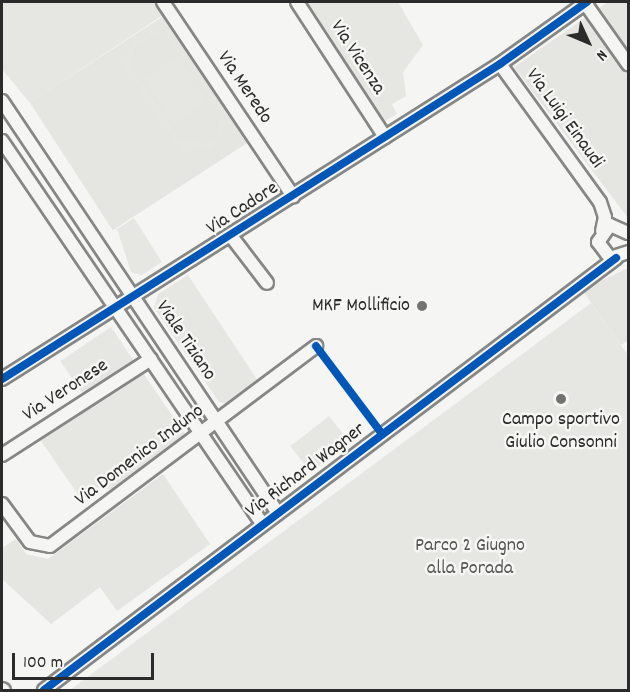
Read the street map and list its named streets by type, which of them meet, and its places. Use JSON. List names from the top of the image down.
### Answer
{
  "streets": {
    "street": [
      "Via Vicenza",
      "Via Meredo",
      "Via Luigi Einaudi",
      "Via Cadore",
      "Viale Tiziano",
      "Via Veronese",
      "Via Domenico Induno",
      "Via Richard Wagner"
    ]
  },
  "crossings": [
    ["Via Vicenza", "Via Cadore"],
    ["Via Meredo", "Via Cadore"],
    ["Via Luigi Einaudi", "Via Cadore"],
    ["Via Cadore", "Viale Tiziano"],
    ["Viale Tiziano", "Via Veronese"],
    ["Viale Tiziano", "Via Domenico Induno"],
    ["Viale Tiziano", "Via Richard Wagner"]
  ],
  "parks": ["Parco 2 Giugno alla Porada"],
  "places": ["MKF Mollificio", "Campo sportivo Giulio Consonni"],
  "scale_bar": "100 m",
  "north": "bottom right"
}
